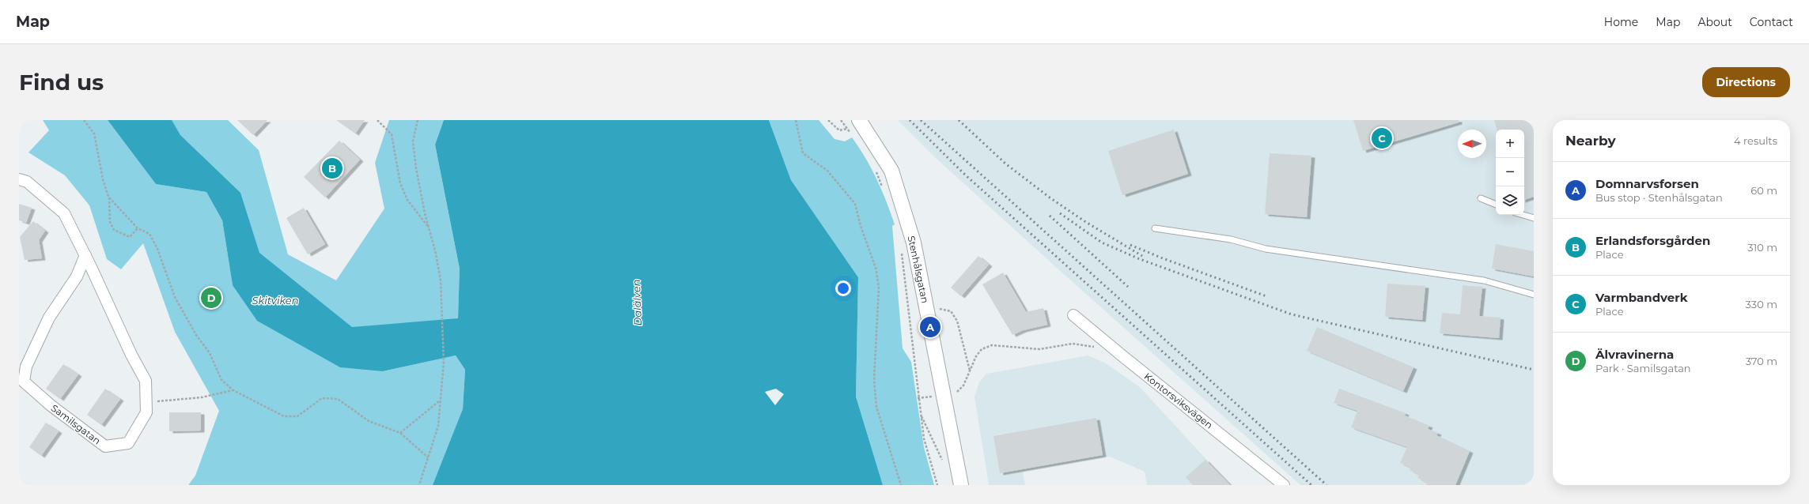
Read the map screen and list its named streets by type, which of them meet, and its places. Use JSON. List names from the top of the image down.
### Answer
{
  "streets": {
    "street": ["Stenhålsgatan", "Kontorsviksvägen", "Samilsgatan"]
  },
  "water": ["Skitviken", "Dalälven"],
  "north": "left",
  "page": {
    "header": "Map",
    "nav": [
      "Home",
      "Map",
      "About",
      "Contact"
    ],
    "buttons": "Directions",
    "title": "Find us",
    "heading": ["Nearby", "4 results"],
    "pins": [
      "C",
      "B",
      "D",
      "A"
    ],
    "map_buttons": ["+", "−"],
    "list": [
      {
        "mark": "A",
        "name": "Domnarvsforsen",
        "note": "Bus stop · Stenhålsgatan",
        "value": "60 m"
      },
      {
        "mark": "B",
        "name": "Erlandsforsgården",
        "note": "Place",
        "value": "310 m"
      },
      {
        "mark": "C",
        "name": "Varmbandverk",
        "note": "Place",
        "value": "330 m"
      },
      {
        "mark": "D",
        "name": "Älvravinerna",
        "note": "Park · Samilsgatan",
        "value": "370 m"
      }
    ]
  }
}
